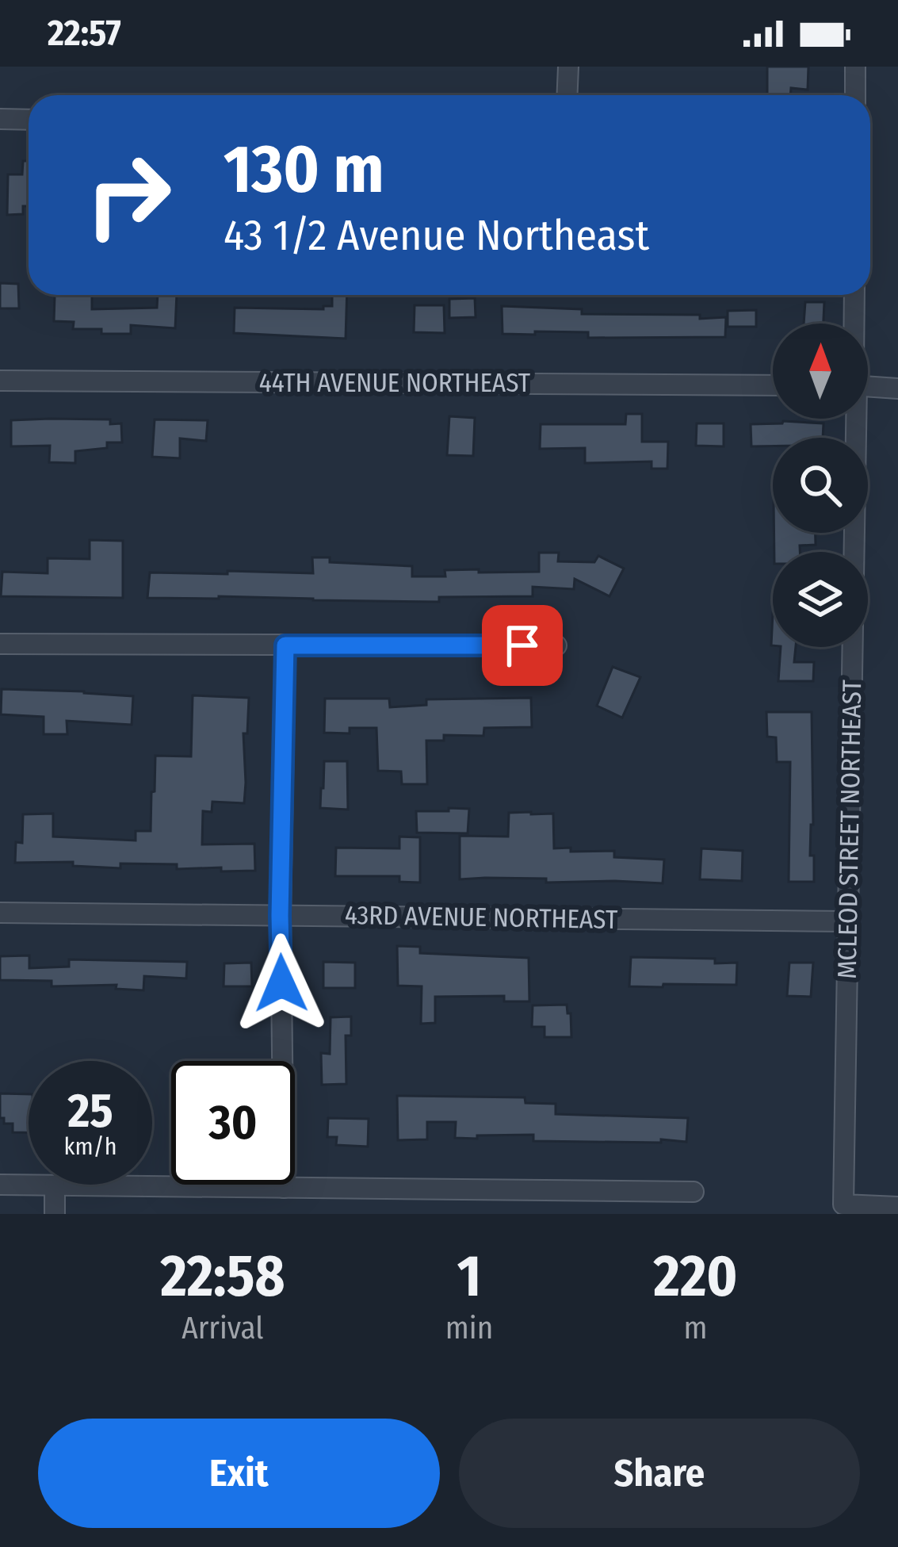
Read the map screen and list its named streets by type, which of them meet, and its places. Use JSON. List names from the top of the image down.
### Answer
{
  "streets": {
    "street": ["44TH AVENUE NORTHEAST", "MCLEOD STREET NORTHEAST", "43RD AVENUE NORTHEAST"]
  },
  "crossings": [
    ["MCLEOD STREET NORTHEAST", "43RD AVENUE NORTHEAST"]
  ],
  "north": "top",
  "page": {
    "status": "22:57",
    "turn": ["130 m", "43 1/2 Avenue Northeast"],
    "speed": "25 km/h",
    "limit": "30",
    "eta": [
      "22:58",
      "Arrival",
      "1",
      "min",
      "220",
      "m"
    ],
    "buttons": ["Exit", "Share"]
  }
}
